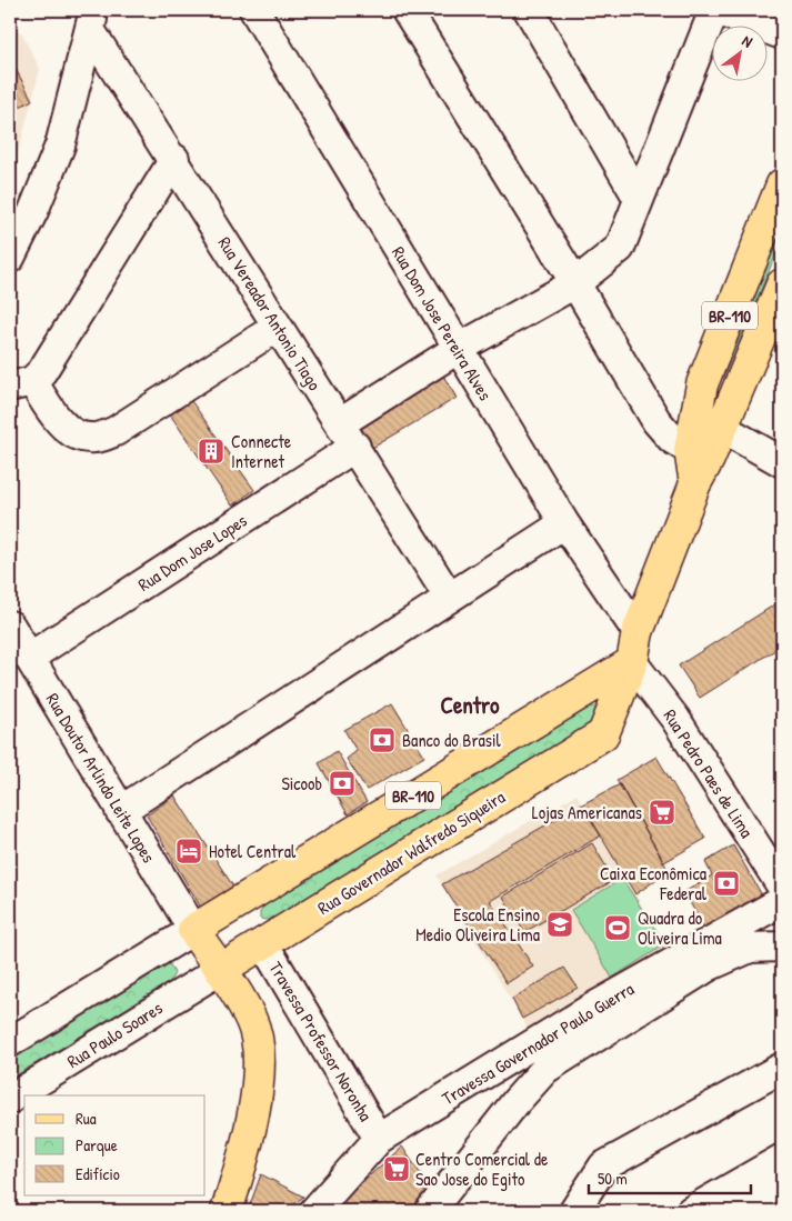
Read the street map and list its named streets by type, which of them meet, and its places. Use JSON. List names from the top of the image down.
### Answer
{
  "streets": {
    "main road": ["BR-110", "Rua Governador Walfredo Siqueira"],
    "street": [
      "Rua Vereador Antonio Tiago",
      "Rua Dom Jose Pereira Alves",
      "Rua Dom Jose Lopes",
      "Rua Pedro Paes de Lima",
      "Rua Doutor Arlindo Leite Lopes",
      "Rua Paulo Soares",
      "Travessa Professor Noronha",
      "Travessa Governador Paulo Guerra"
    ]
  },
  "crossings": [
    ["Rua Vereador Antonio Tiago", "Rua Dom Jose Lopes"],
    ["BR-110", "Rua Dom Jose Pereira Alves"],
    ["BR-110", "Rua Pedro Paes de Lima"],
    ["BR-110", "Rua Doutor Arlindo Leite Lopes"],
    ["BR-110", "Rua Governador Walfredo Siqueira"],
    ["Rua Dom Jose Lopes", "Rua Doutor Arlindo Leite Lopes"],
    ["Rua Pedro Paes de Lima", "Rua Governador Walfredo Siqueira"],
    ["Rua Governador Walfredo Siqueira", "Rua Paulo Soares"],
    ["Rua Governador Walfredo Siqueira", "Travessa Professor Noronha"],
    ["Travessa Professor Noronha", "Travessa Governador Paulo Guerra"]
  ],
  "districts": ["Centro"],
  "places": {
    "building": ["Connecte Internet"],
    "bank": ["Banco do Brasil", "Sicoob", "Caixa Econômica Federal"],
    "supermarket": ["Lojas Americanas", "Centro Comercial de Sao Jose do Egito"],
    "hotel": ["Hotel Central"],
    "school or university": ["Escola Ensino Medio Oliveira Lima"],
    "sports": ["Quadra do Oliveira Lima"]
  },
  "legend": ["Rua", "Parque", "Edifício"],
  "scale_bar": "50 m",
  "north": "top right"
}
